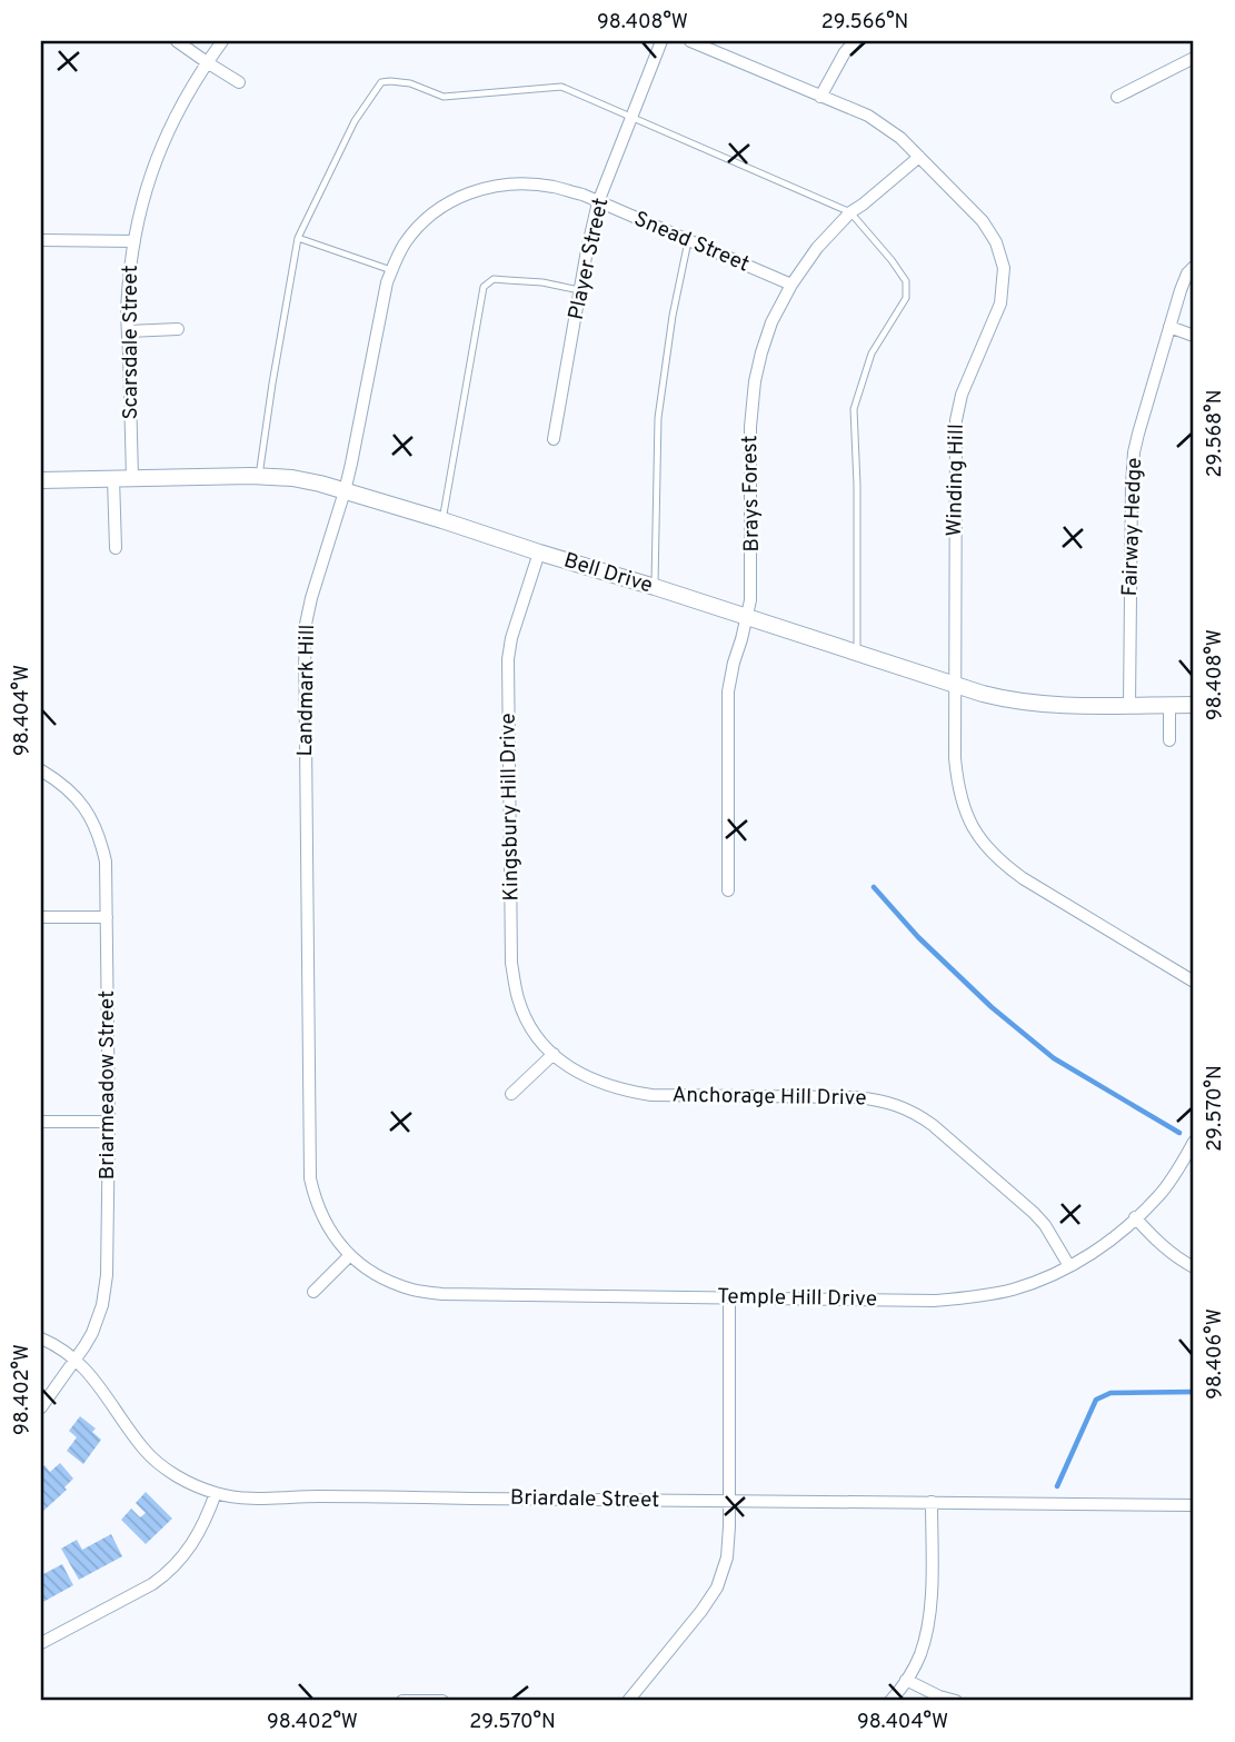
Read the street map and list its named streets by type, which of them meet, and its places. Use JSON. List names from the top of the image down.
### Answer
{
  "streets": {
    "street": [
      "Snead Street",
      "Player Street",
      "Scarsdale Street",
      "Winding Hill",
      "Brays Forest",
      "Fairway Hedge",
      "Bell Drive",
      "Landmark Hill",
      "Kingsbury Hill Drive",
      "Briarmeadow Street",
      "Anchorage Hill Drive",
      "Temple Hill Drive",
      "Briardale Street"
    ]
  },
  "crossings": [
    ["Snead Street", "Player Street"],
    ["Snead Street", "Brays Forest"],
    ["Snead Street", "Landmark Hill"],
    ["Scarsdale Street", "Bell Drive"],
    ["Winding Hill", "Brays Forest"],
    ["Winding Hill", "Bell Drive"],
    ["Brays Forest", "Bell Drive"],
    ["Fairway Hedge", "Bell Drive"],
    ["Bell Drive", "Landmark Hill"],
    ["Bell Drive", "Kingsbury Hill Drive"],
    ["Landmark Hill", "Temple Hill Drive"],
    ["Kingsbury Hill Drive", "Anchorage Hill Drive"],
    ["Briarmeadow Street", "Briardale Street"],
    ["Anchorage Hill Drive", "Temple Hill Drive"]
  ],
  "coordinates": [
    "98.408°W",
    "29.566°N",
    "29.568°N",
    "98.404°W",
    "29.570°N",
    "98.406°W",
    "98.402°W"
  ]
}
